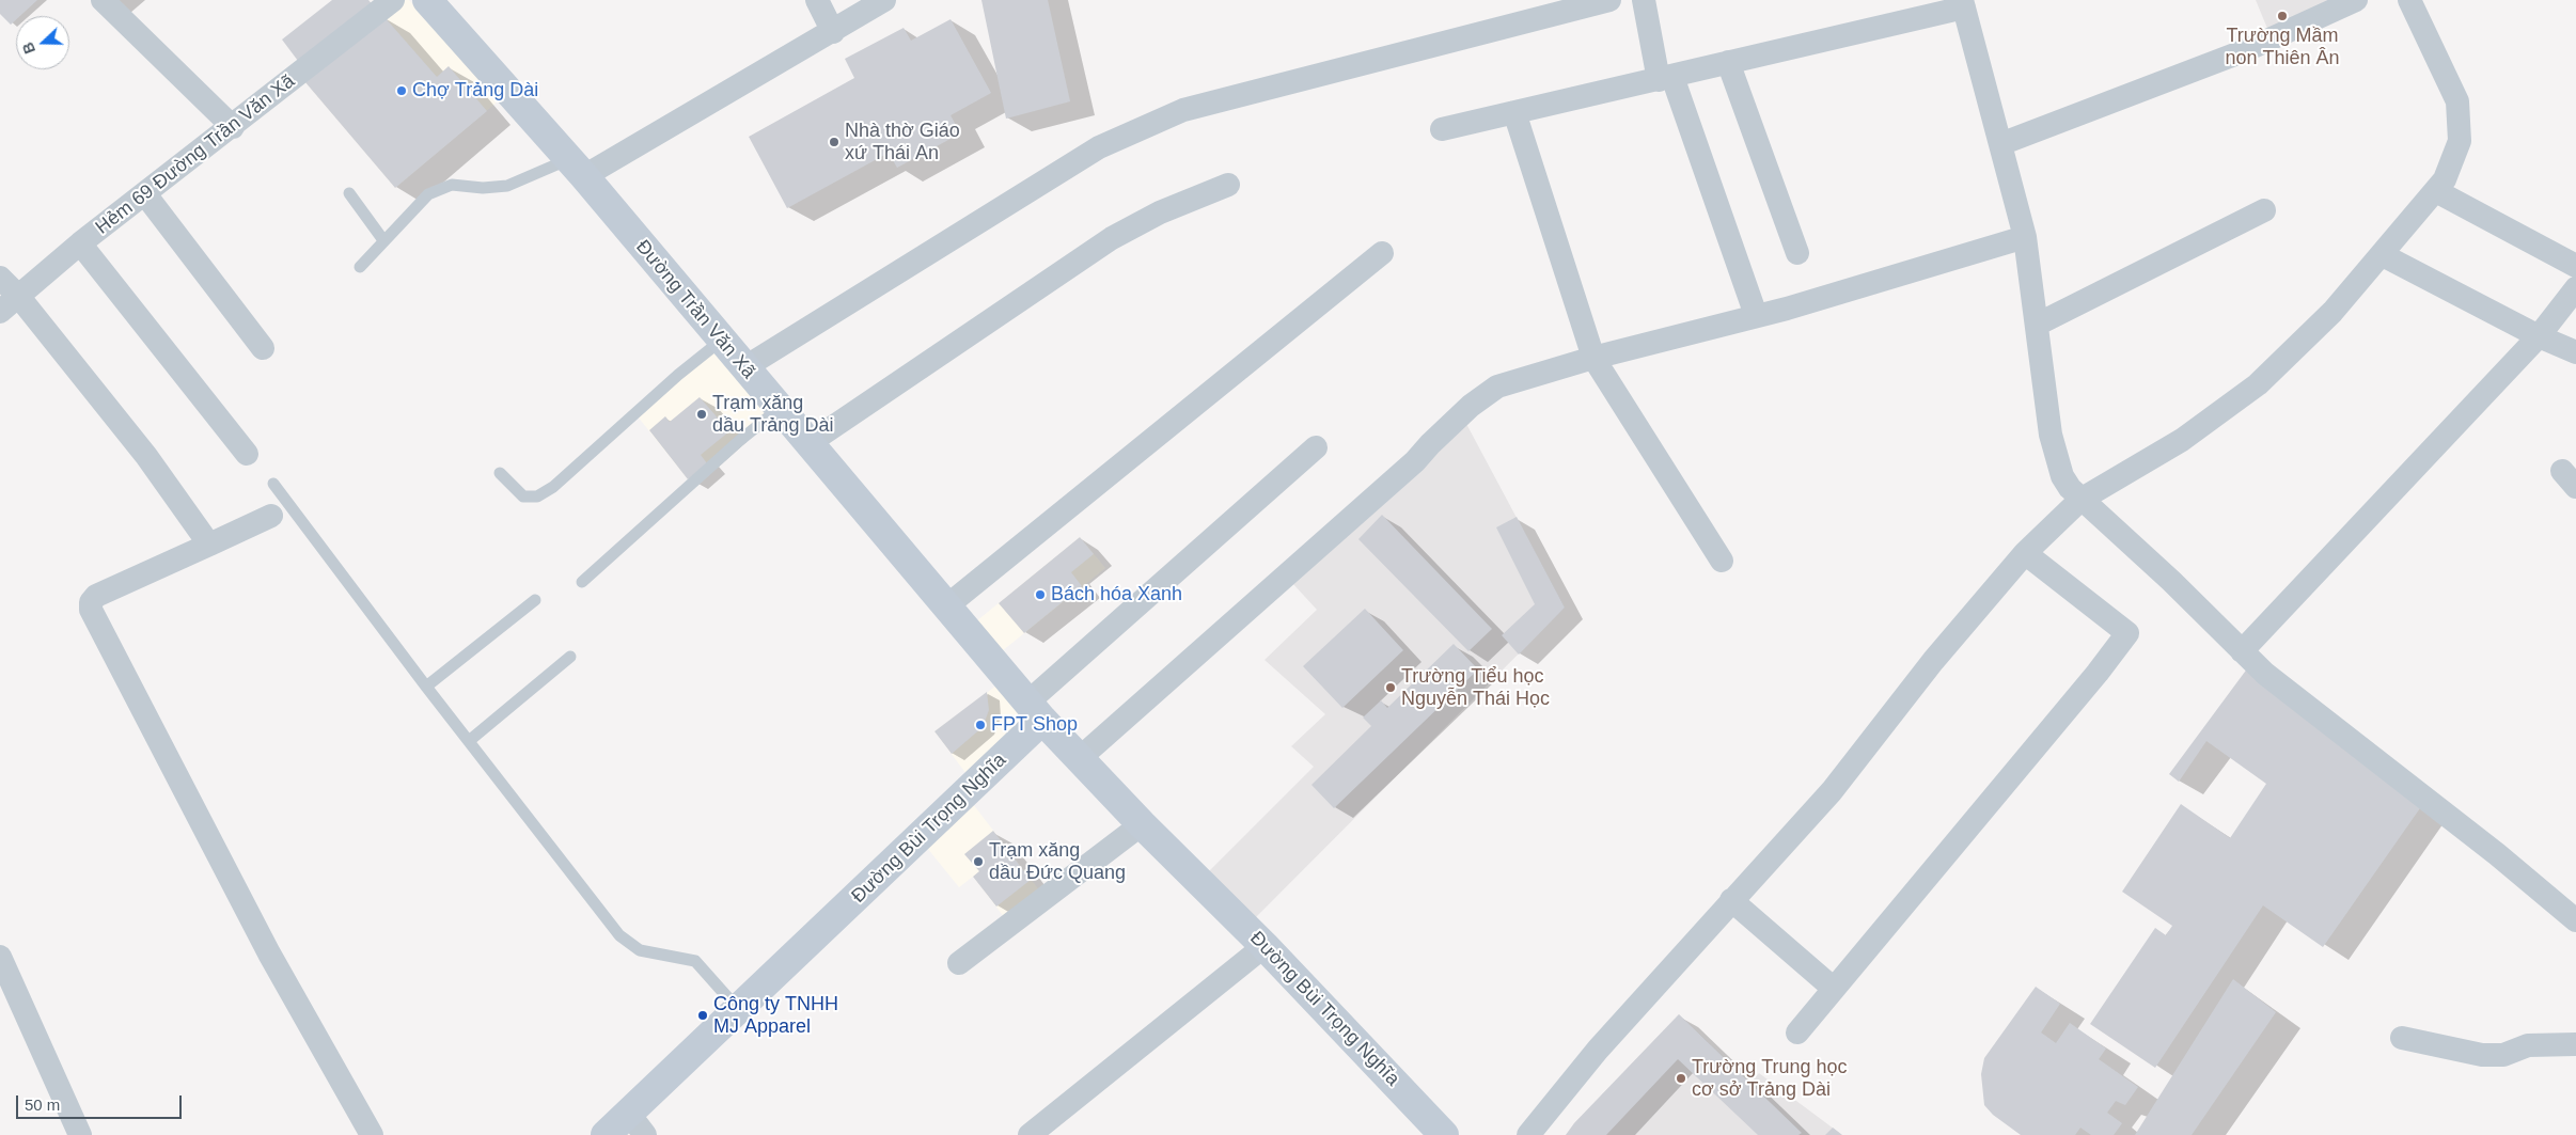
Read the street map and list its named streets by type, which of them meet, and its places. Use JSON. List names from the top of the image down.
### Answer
{
  "streets": {
    "street": ["Hẻm 69 Đường Trần Văn Xã", "Đường Trần Văn Xã", "Đường Bùi Trọng Nghĩa"]
  },
  "crossings": [
    ["Đường Trần Văn Xã", "Đường Bùi Trọng Nghĩa"]
  ],
  "places": [
    "Trường Mầm non Thiên Ân",
    "Chợ Trảng Dài",
    "Nhà thờ Giáo xứ Thái An",
    "Trạm xăng dầu Trảng Dài",
    "Bách hóa Xanh",
    "Trường Tiểu học Nguyễn Thái Học",
    "FPT Shop",
    "Trạm xăng dầu Đức Quang",
    "Công ty TNHH MJ Apparel",
    "Trường Trung học cơ sở Trảng Dài"
  ],
  "scale_bar": "50 m",
  "north": "left"
}
